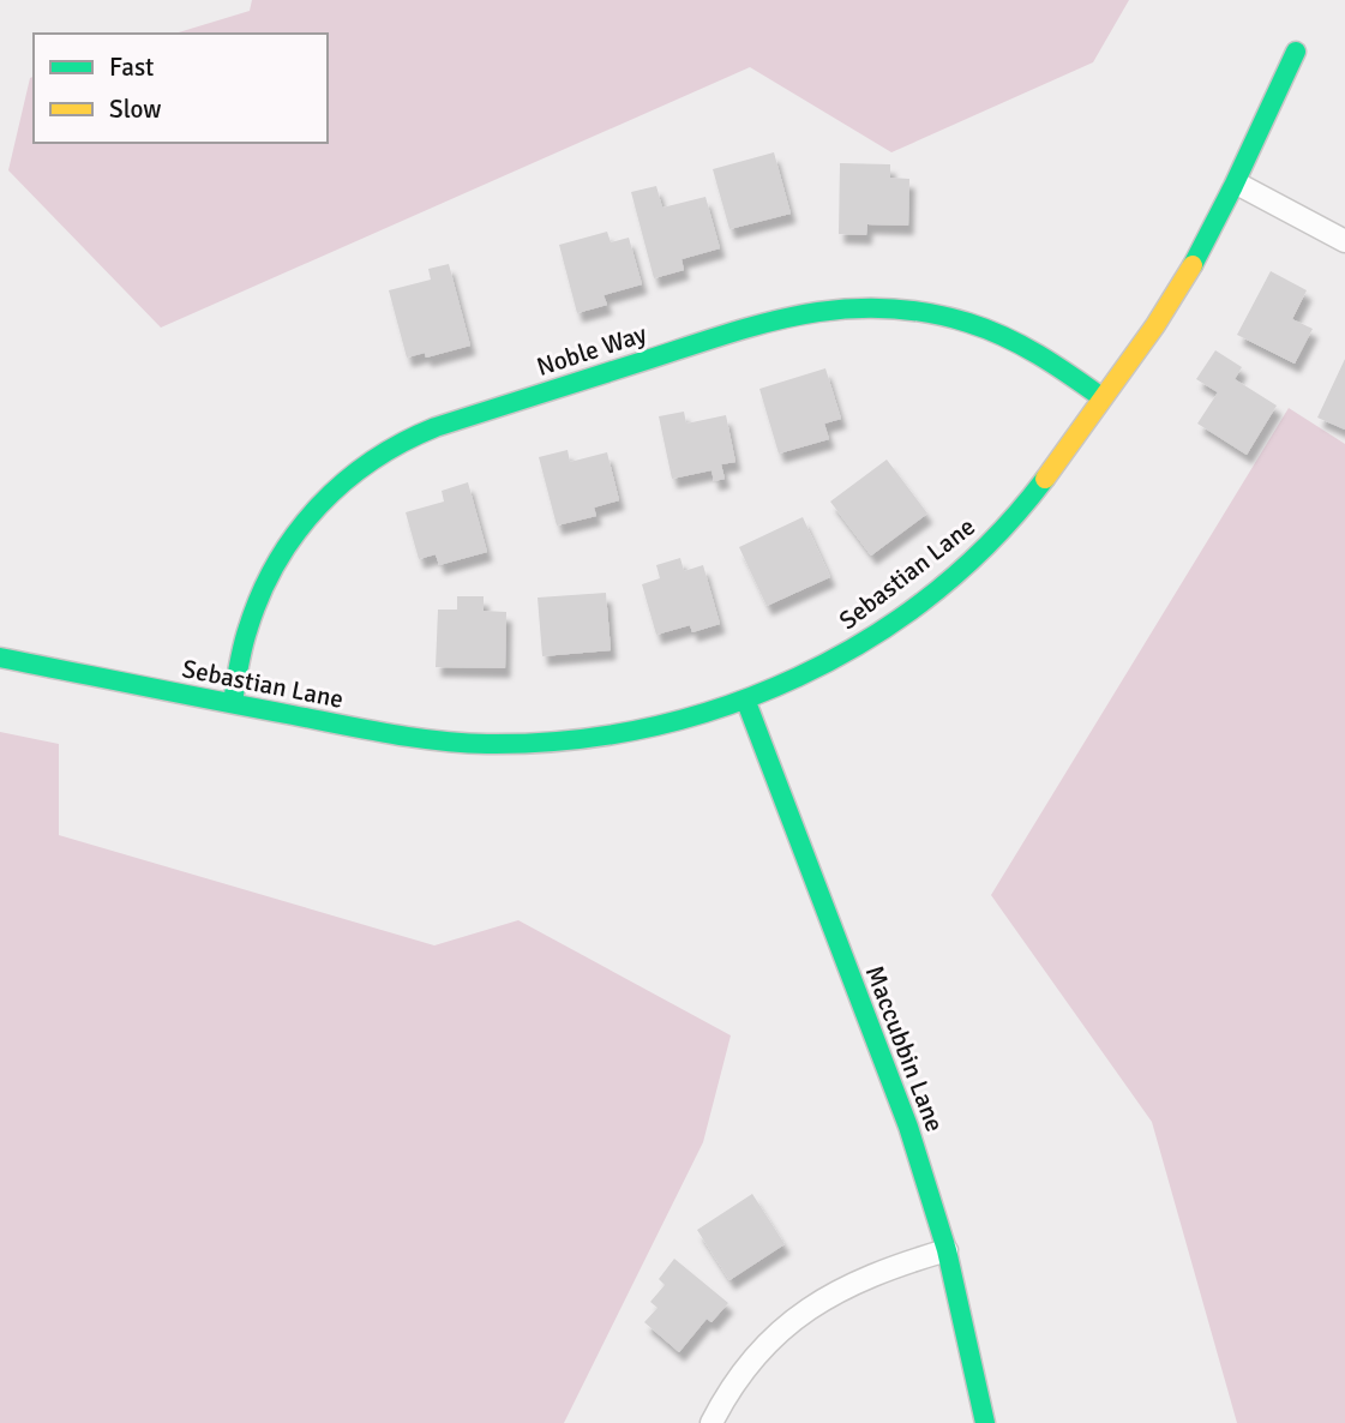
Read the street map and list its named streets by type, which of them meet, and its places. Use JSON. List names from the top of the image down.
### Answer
{
  "streets": {
    "street": ["Noble Way", "Sebastian Lane", "Maccubbin Lane"]
  },
  "crossings": [
    ["Noble Way", "Sebastian Lane"],
    ["Sebastian Lane", "Maccubbin Lane"]
  ],
  "legend": ["Fast", "Slow"]
}
